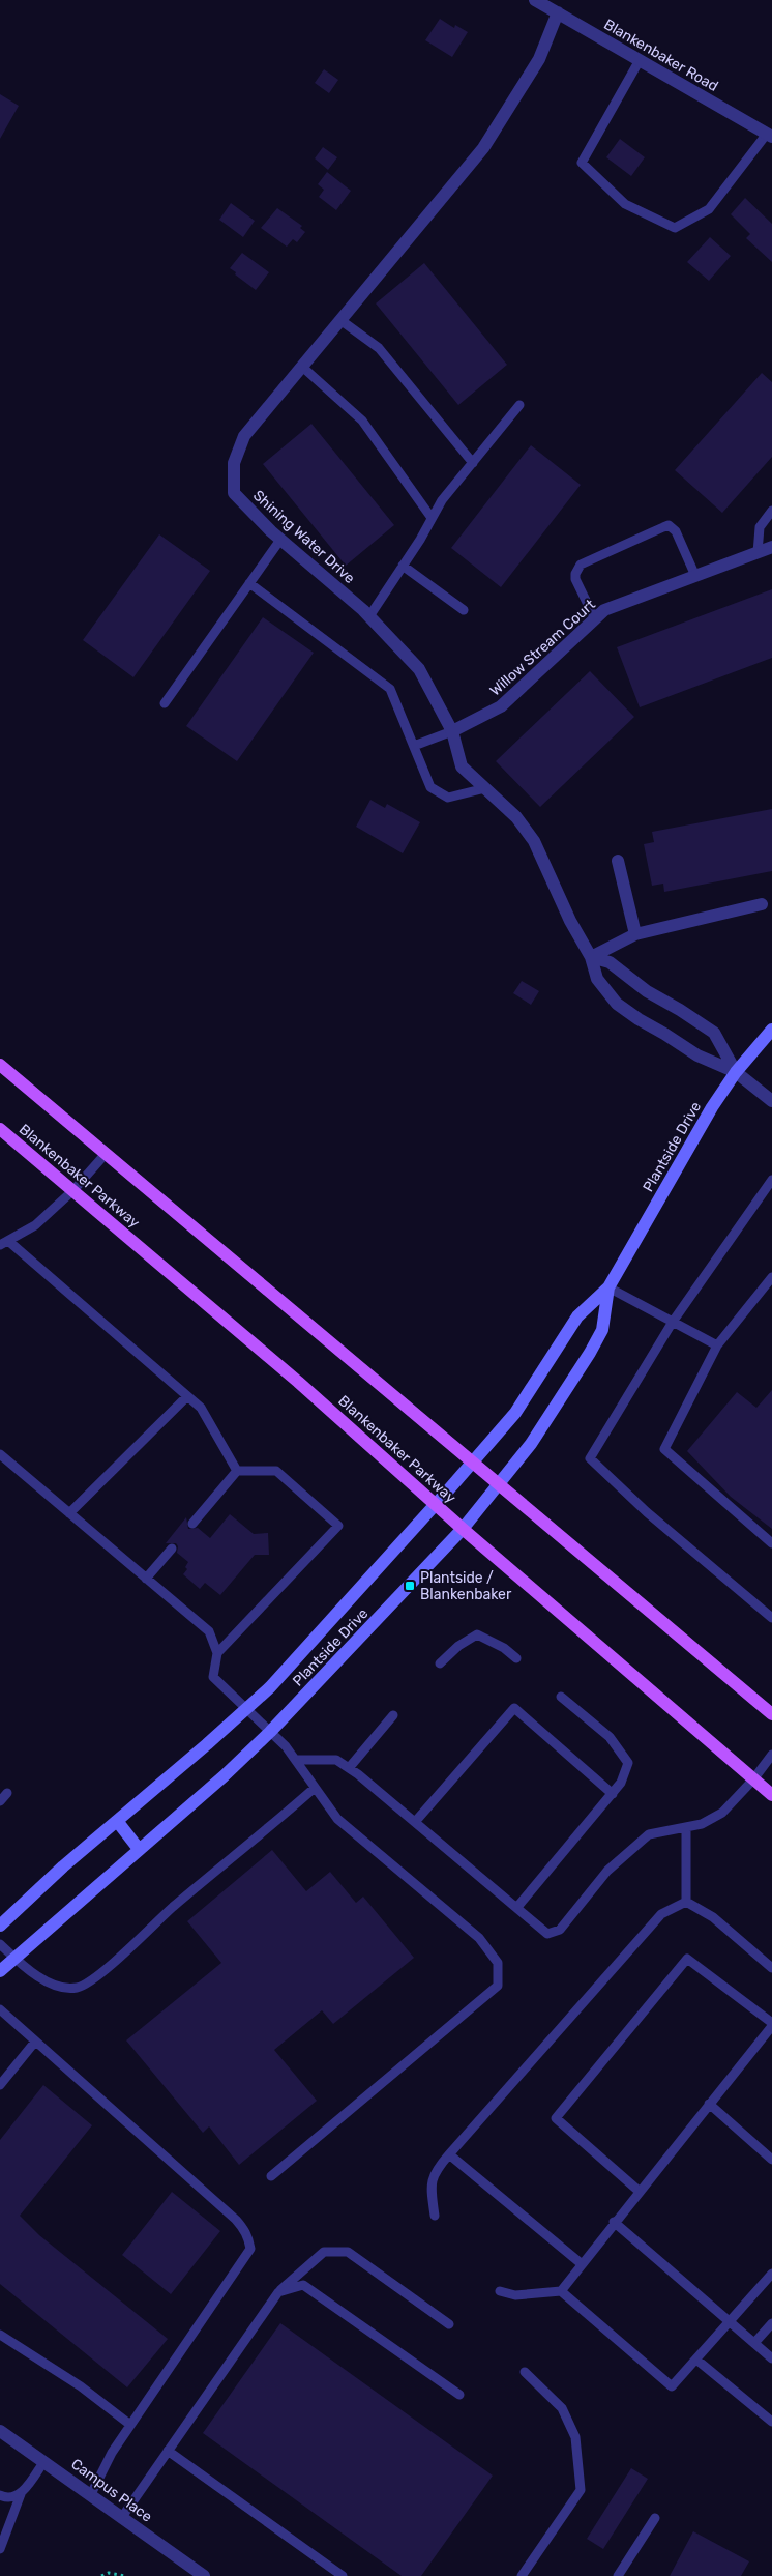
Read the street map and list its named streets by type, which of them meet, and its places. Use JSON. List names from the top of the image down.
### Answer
{
  "streets": {
    "main road": ["Blankenbaker Parkway"],
    "street": [
      "Blankenbaker Road",
      "Shining Water Drive",
      "Willow Stream Court",
      "Plantside Drive",
      "Campus Place"
    ]
  },
  "crossings": [
    ["Blankenbaker Road", "Shining Water Drive"],
    ["Shining Water Drive", "Willow Stream Court"],
    ["Shining Water Drive", "Plantside Drive"],
    ["Plantside Drive", "Blankenbaker Parkway"]
  ],
  "places": {
    "transit": ["Plantside / Blankenbaker"]
  }
}
